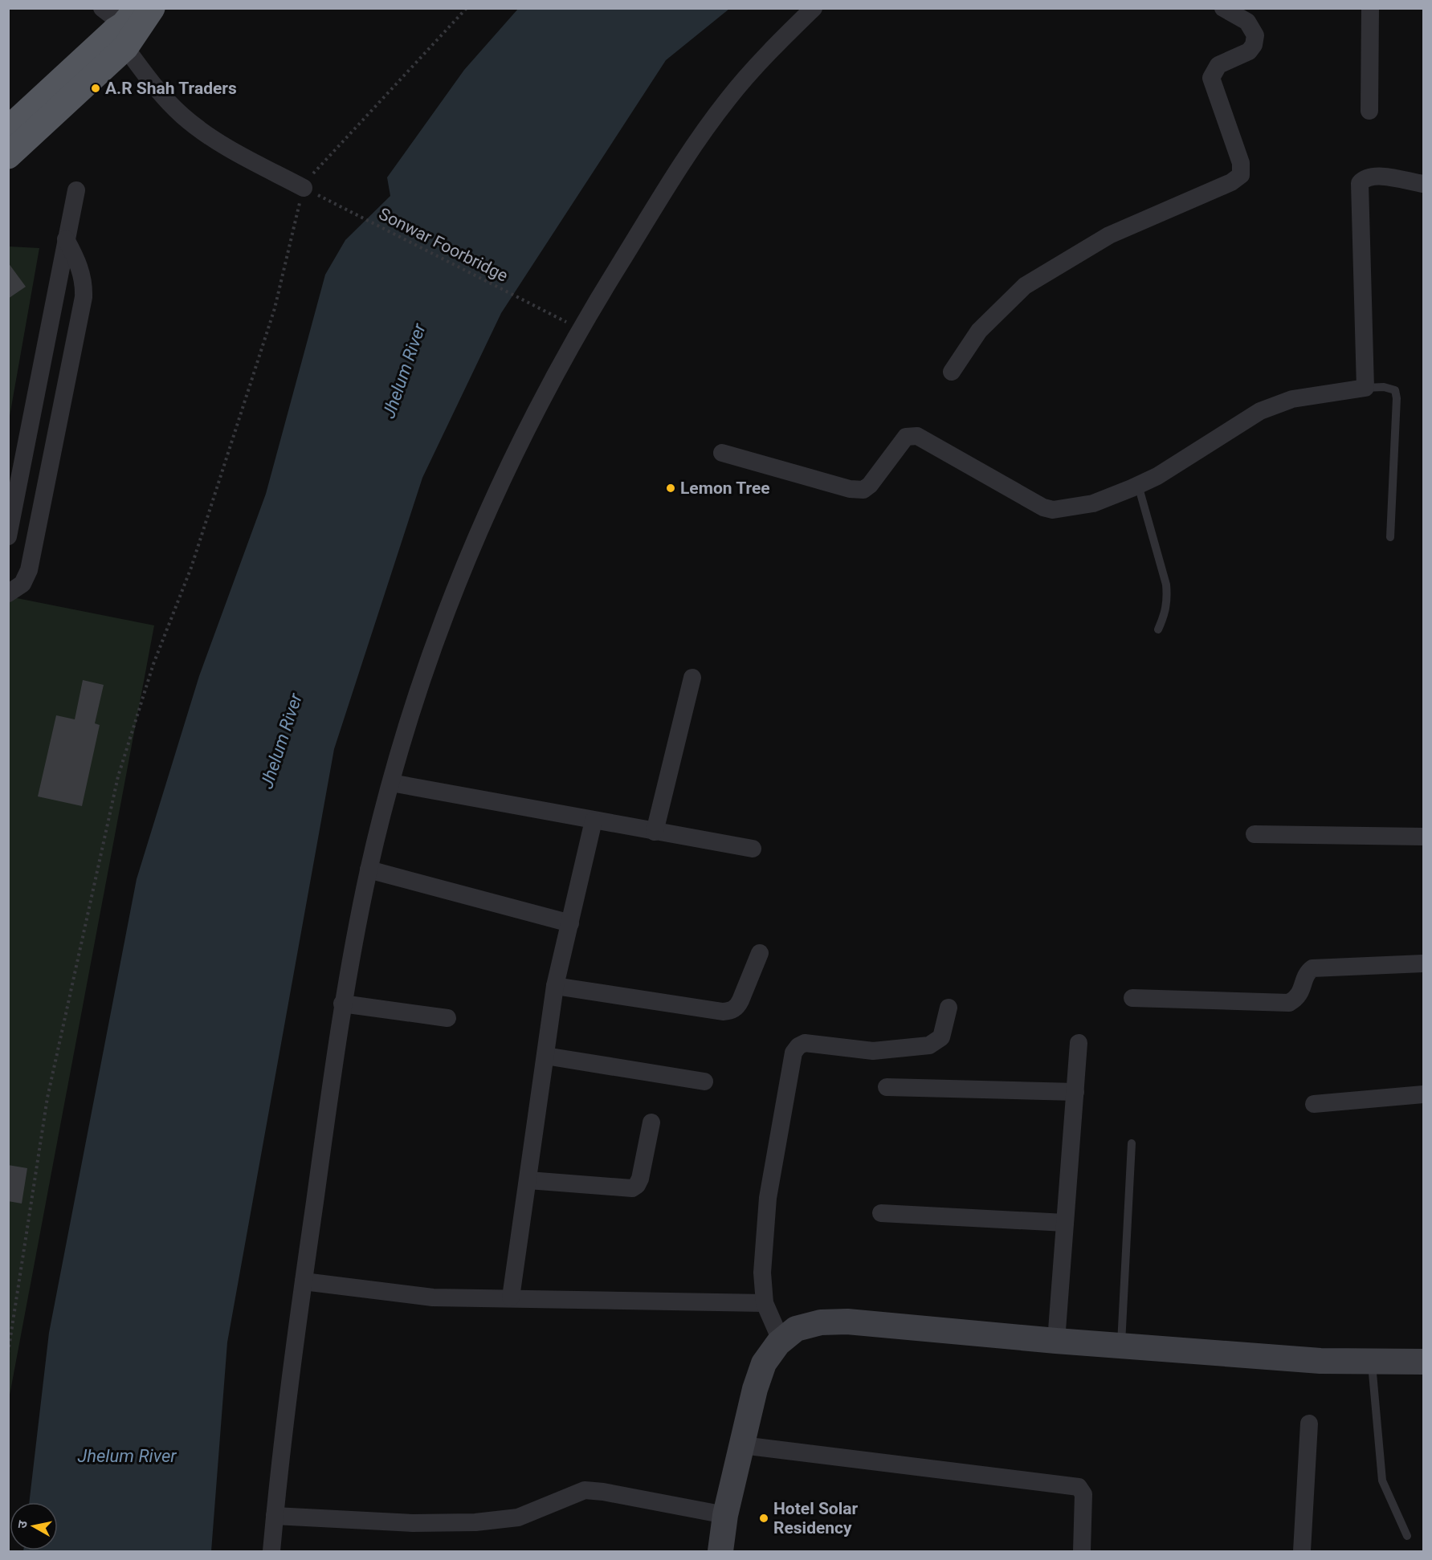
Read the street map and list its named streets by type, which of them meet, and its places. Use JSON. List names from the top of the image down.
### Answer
{
  "streets": {
    "path": ["Sonwar Foorbridge"]
  },
  "water": ["Jhelum River"],
  "places": ["A.R Shah Traders", "Lemon Tree", "Hotel Solar Residency"],
  "north": "left"
}
